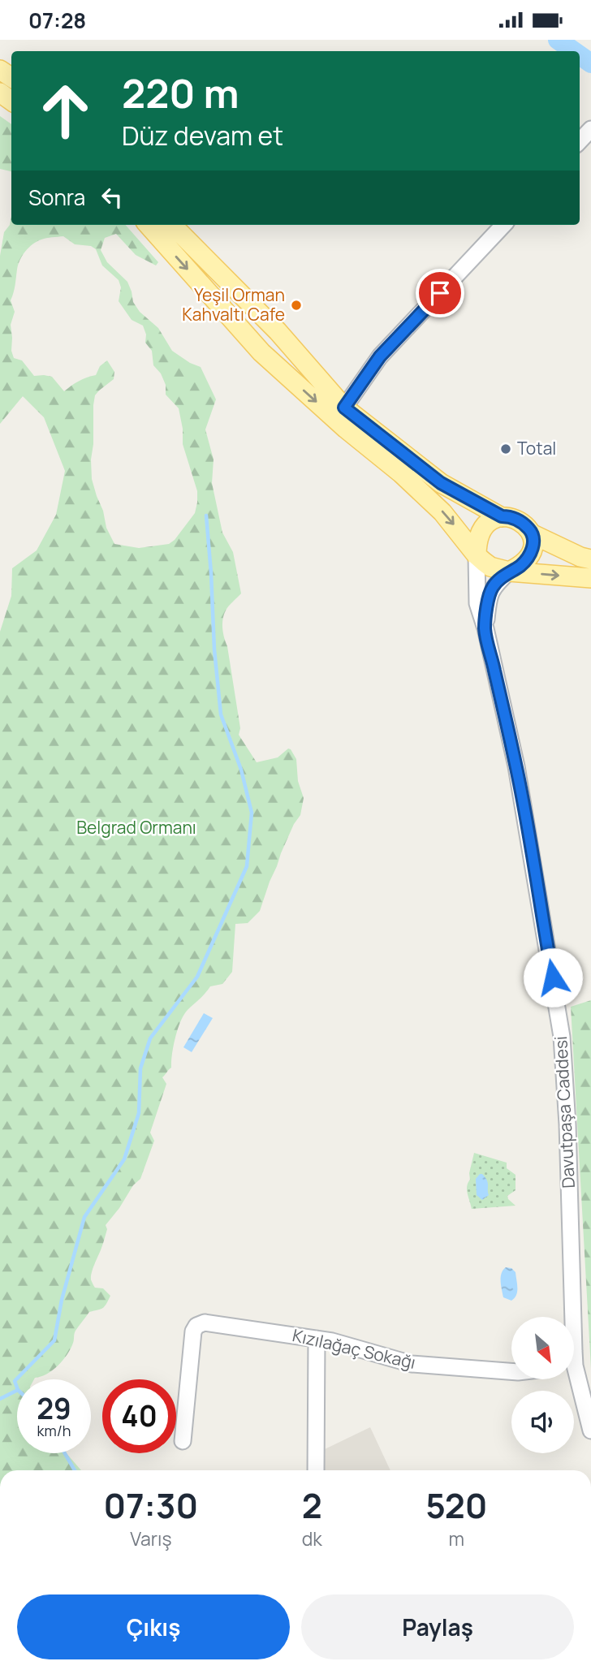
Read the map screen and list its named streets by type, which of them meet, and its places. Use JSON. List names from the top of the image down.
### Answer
{
  "streets": {
    "street": ["Davutpaşa Caddesi", "Kızılağaç Sokağı"]
  },
  "parks": ["Belgrad Ormanı"],
  "places": ["Yeşil Orman Kahvaltı Cafe", "Total"],
  "north": "bottom right",
  "page": {
    "status": "07:28",
    "turn": ["220 m", "Düz devam et"],
    "then": "Sonra",
    "speed": "29 km/h",
    "limit": "40",
    "eta": [
      "07:30",
      "Varış",
      "2",
      "dk",
      "520",
      "m"
    ],
    "buttons": ["Çıkış", "Paylaş"]
  }
}
